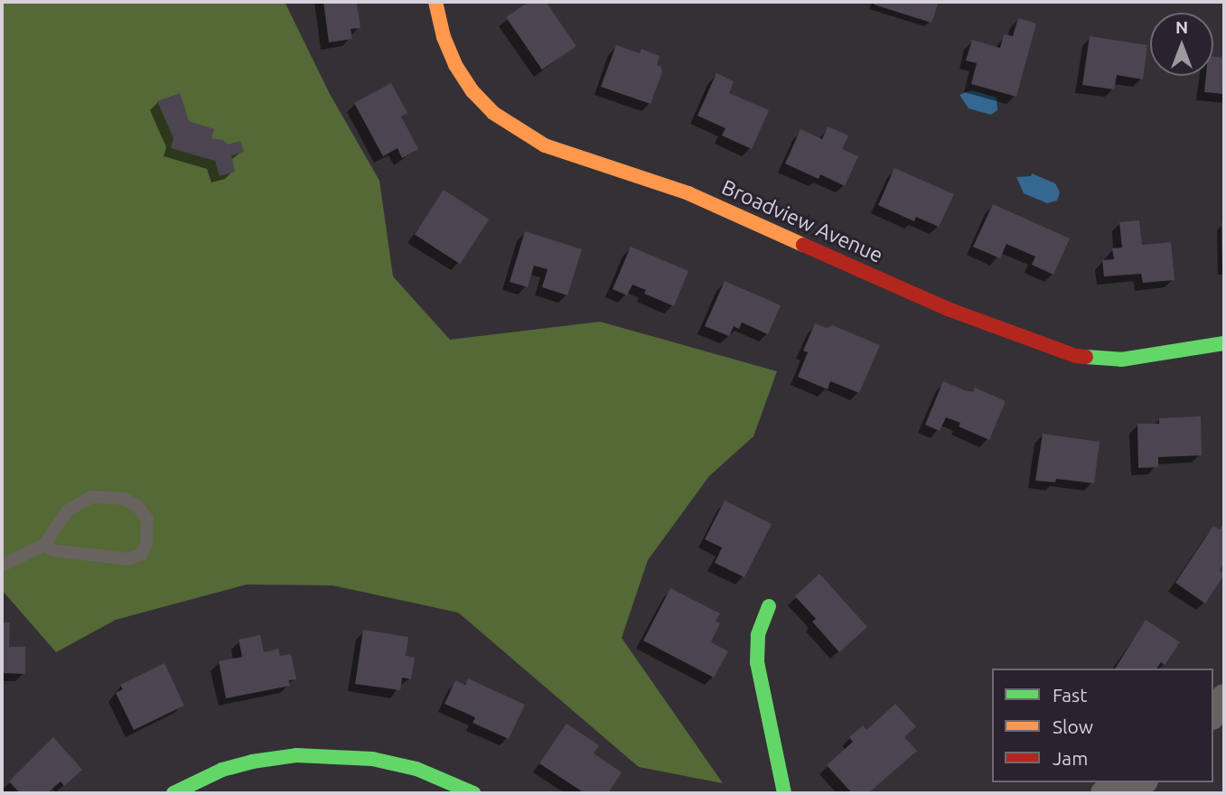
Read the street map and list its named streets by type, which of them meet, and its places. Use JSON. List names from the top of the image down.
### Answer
{
  "streets": {
    "street": ["Broadview Avenue"]
  },
  "legend": ["Fast", "Slow", "Jam"],
  "north": "top"
}
